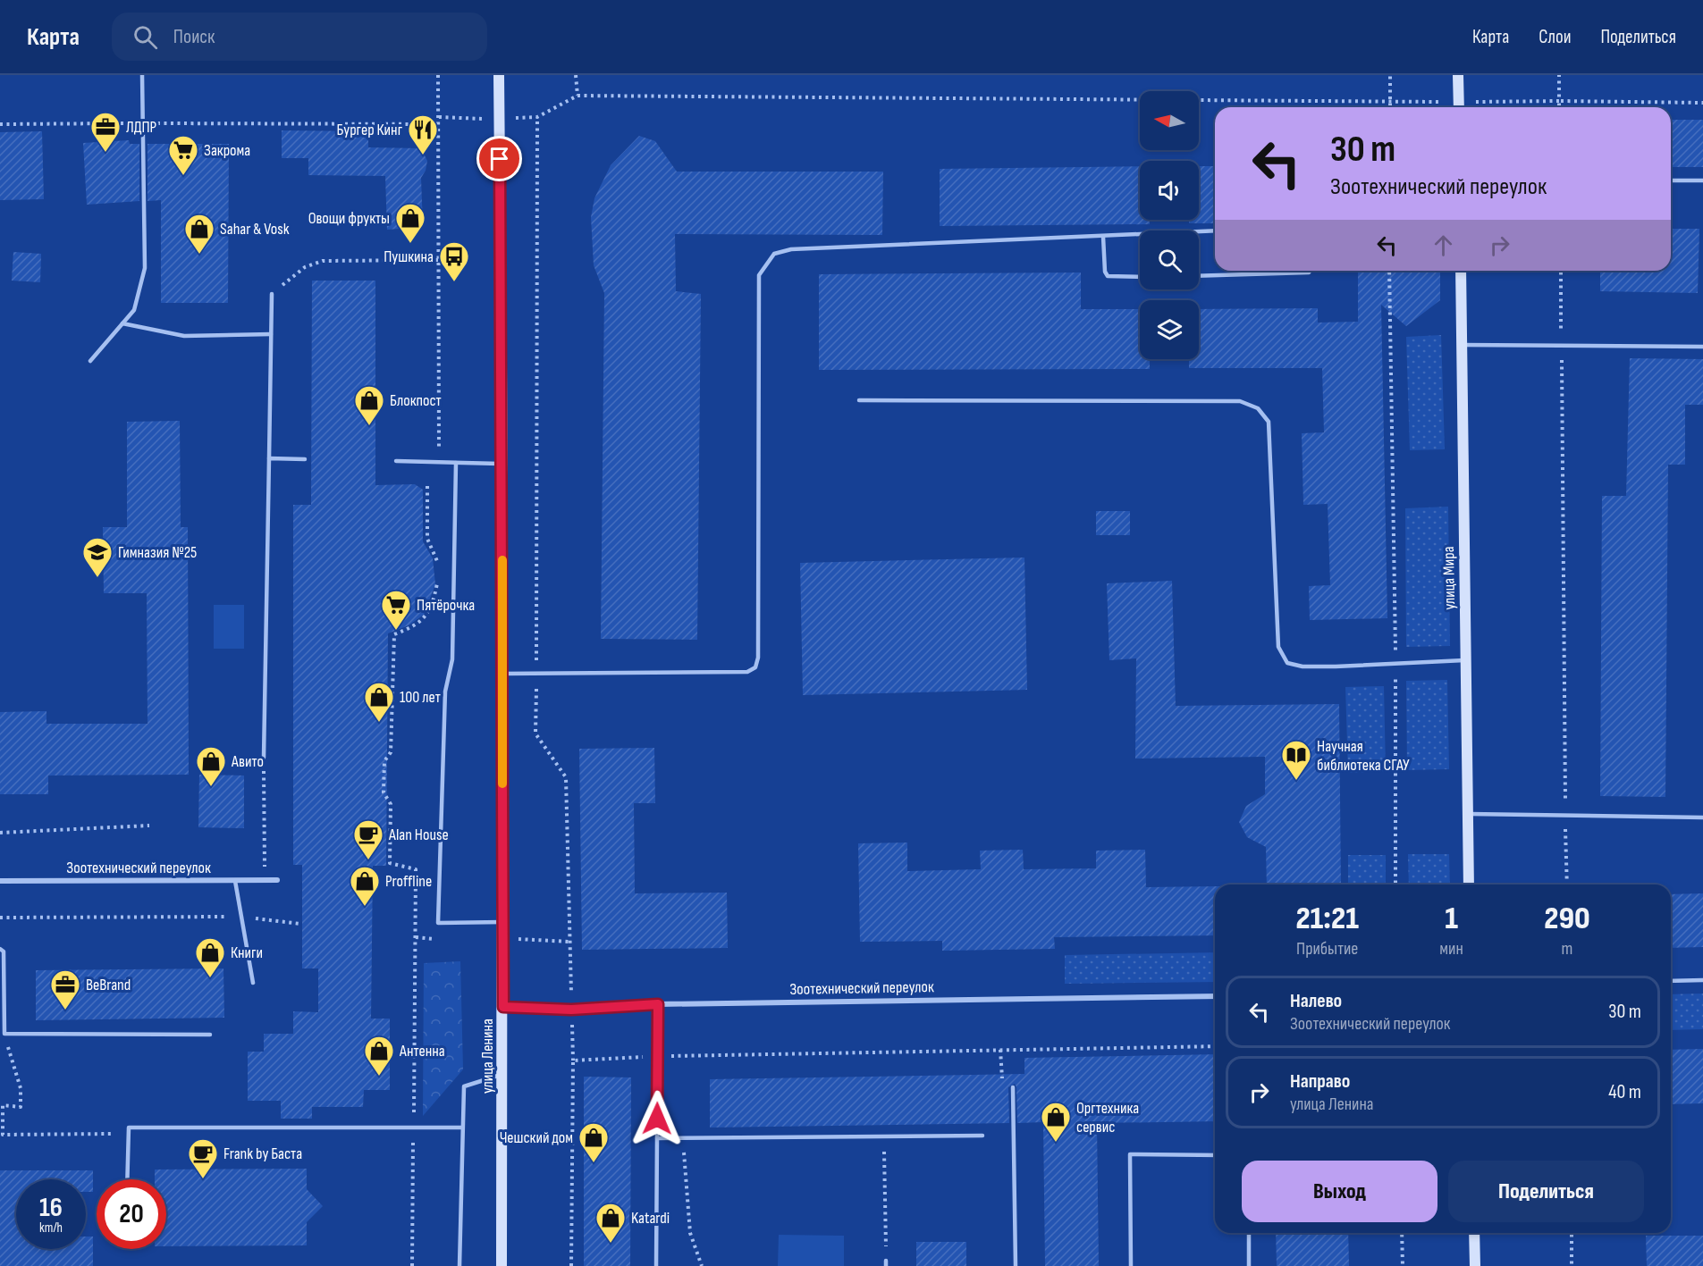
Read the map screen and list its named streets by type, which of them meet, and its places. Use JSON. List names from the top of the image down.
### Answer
{
  "streets": {
    "main road": ["улица Мира", "улица Ленина"],
    "street": ["Зоотехнический переулок"]
  },
  "crossings": [
    ["Зоотехнический переулок", "улица Ленина"]
  ],
  "places": {
    "office": ["ЛДПР", "BeBrand"],
    "restaurant": ["Бургер Кинг"],
    "supermarket": ["Закрома", "Пятёрочка"],
    "shop": [
      "Овощи фрукты",
      "Sahar & Vosk",
      "Блокпост",
      "100 лет",
      "Авито",
      "Proffline",
      "Книги",
      "Антенна",
      "Оргтехника сервис",
      "Чешский дом",
      "Katardi"
    ],
    "bus stop": ["Пушкина"],
    "school or university": ["Гимназия №25"],
    "library": ["Научная библиотека СГАУ"],
    "cafe": ["Alan House", "Frank by Баста"]
  },
  "north": "left",
  "page": {
    "header": "Карта",
    "search": "Поиск",
    "nav": ["Карта", "Слои", "Поделиться"],
    "turn": ["30 m", "Зоотехнический переулок"],
    "eta": [
      "21:21",
      "Прибытие",
      "1",
      "мин",
      "290",
      "m"
    ],
    "list": [
      {
        "name": "Налево",
        "note": "Зоотехнический переулок",
        "value": "30 m"
      },
      {
        "name": "Направо",
        "note": "улица Ленина",
        "value": "40 m"
      }
    ],
    "buttons": ["Выход", "Поделиться"],
    "speed": "16 km/h",
    "limit": "20"
  }
}
